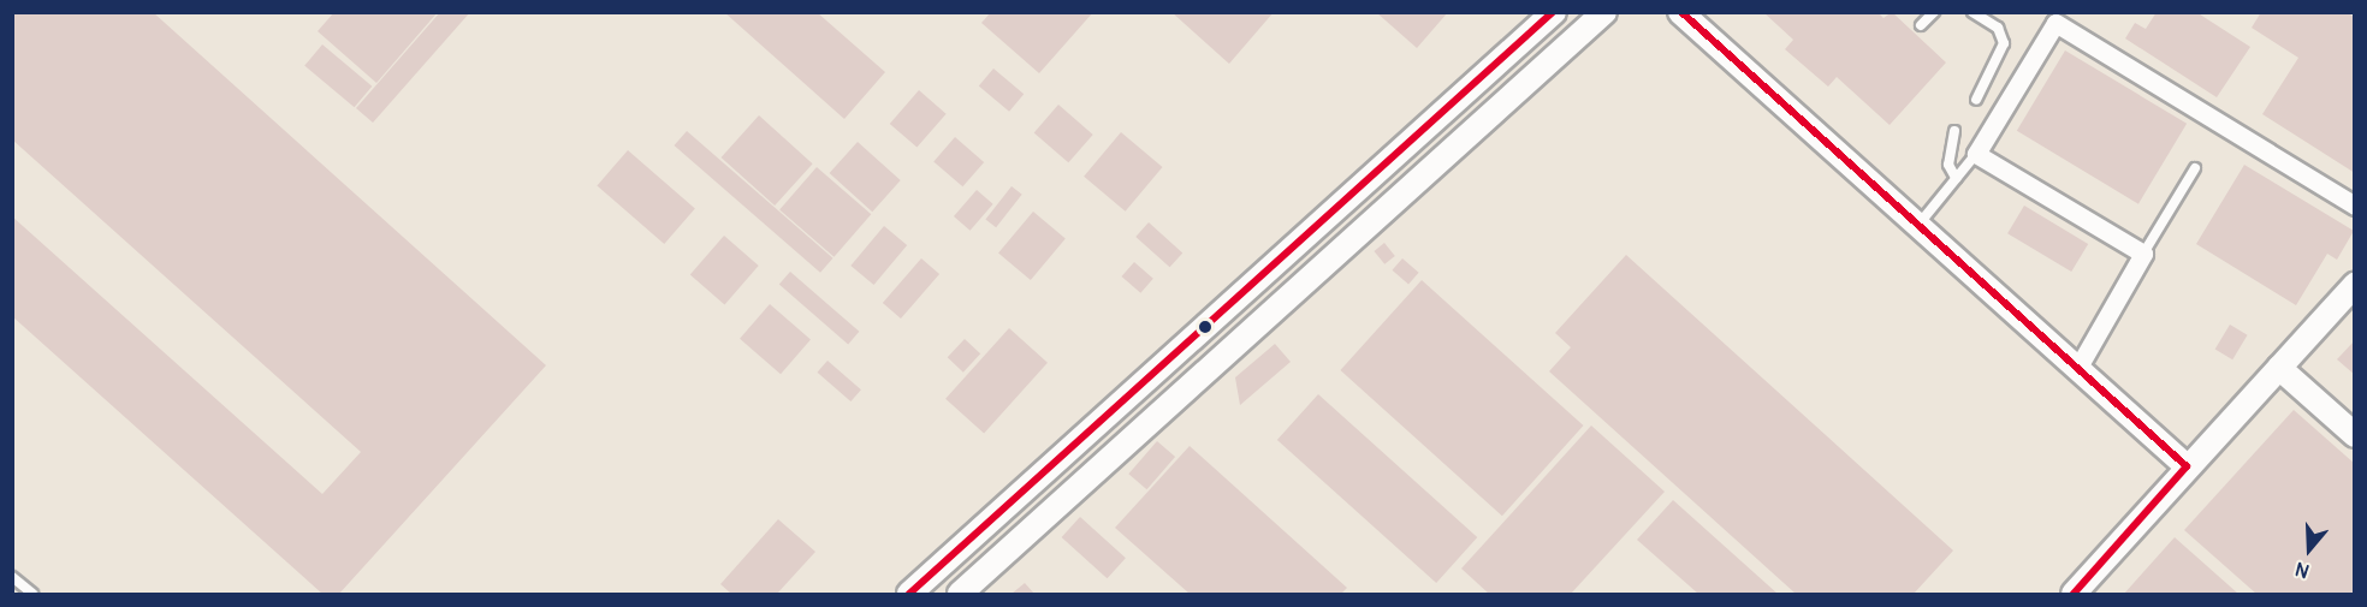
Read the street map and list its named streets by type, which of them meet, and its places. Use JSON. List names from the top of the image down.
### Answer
{
  "north": "bottom"
}
